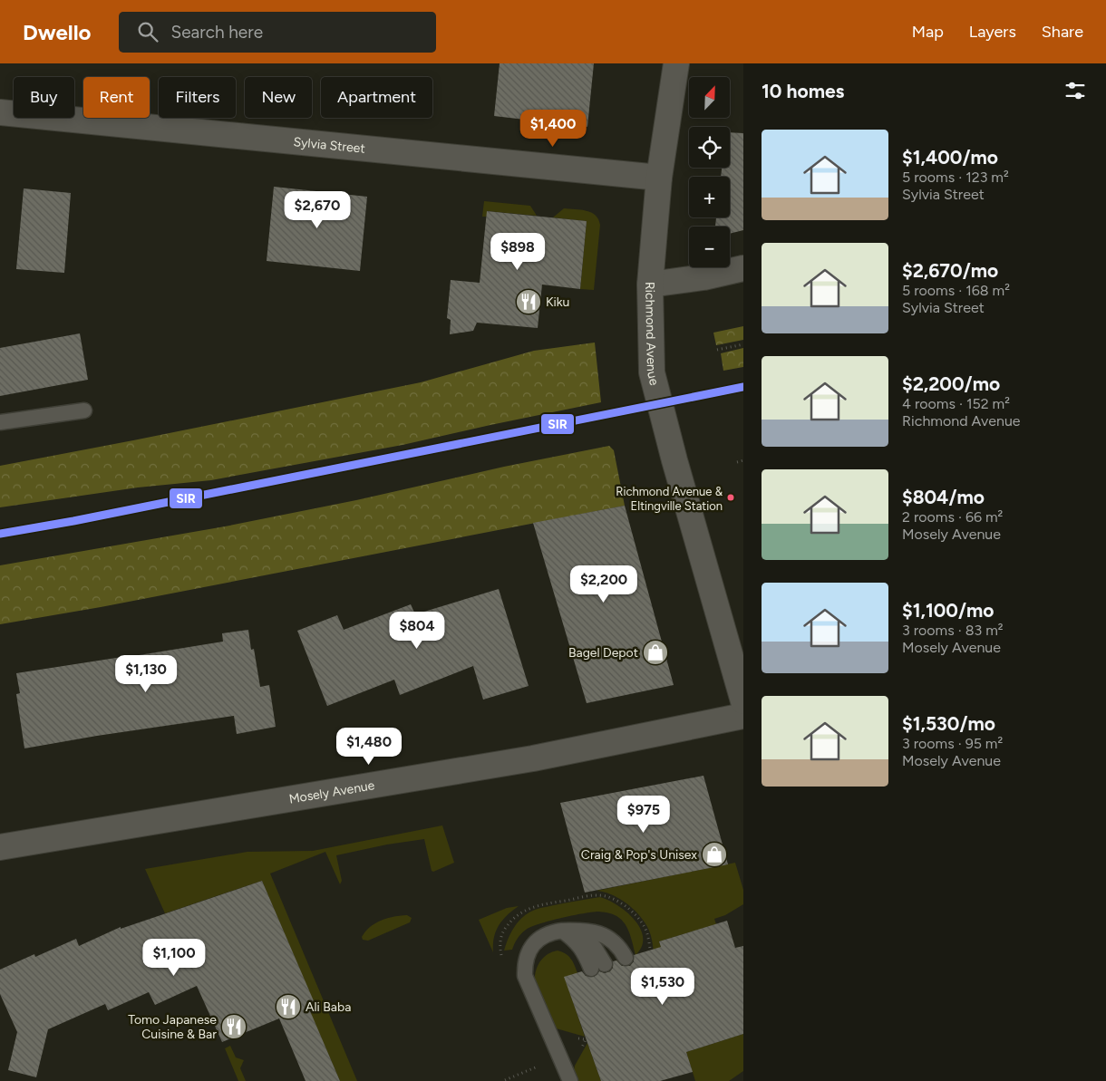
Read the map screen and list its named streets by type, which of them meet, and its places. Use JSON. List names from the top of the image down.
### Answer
{
  "streets": {
    "street": ["Sylvia Street", "Richmond Avenue", "Mosely Avenue"]
  },
  "crossings": [
    ["Sylvia Street", "Richmond Avenue"]
  ],
  "places": {
    "restaurant": ["Kiku", "Ali Baba", "Tomo Japanese Cuisine & Bar"],
    "other": ["Richmond Avenue & Eltingville Station"],
    "shop": ["Bagel Depot", "Craig & Pop's Unisex"]
  },
  "lines": ["transit line SIR"],
  "north": "top right",
  "page": {
    "header": "Dwello",
    "search": "Search here",
    "nav": ["Map", "Layers", "Share"],
    "heading": "10 homes",
    "map_buttons": ["+", "−"],
    "chip": [
      "Buy",
      "Rent",
      "Filters",
      "New",
      "Apartment"
    ],
    "price": [
      "$1,400",
      "$2,670",
      "$898",
      "$2,200",
      "$804",
      "$1,130",
      "$1,480",
      "$975",
      "$1,100",
      "$1,530"
    ],
    "list": [
      {
        "name": "$1,400/mo",
        "note": "5 rooms · 123 m² · Sylvia Street"
      },
      {
        "name": "$2,670/mo",
        "note": "5 rooms · 168 m² · Sylvia Street"
      },
      {
        "name": "$2,200/mo",
        "note": "4 rooms · 152 m² · Richmond Avenue"
      },
      {
        "name": "$804/mo",
        "note": "2 rooms · 66 m² · Mosely Avenue"
      },
      {
        "name": "$1,100/mo",
        "note": "3 rooms · 83 m² · Mosely Avenue"
      },
      {
        "name": "$1,530/mo",
        "note": "3 rooms · 95 m² · Mosely Avenue"
      }
    ]
  }
}
